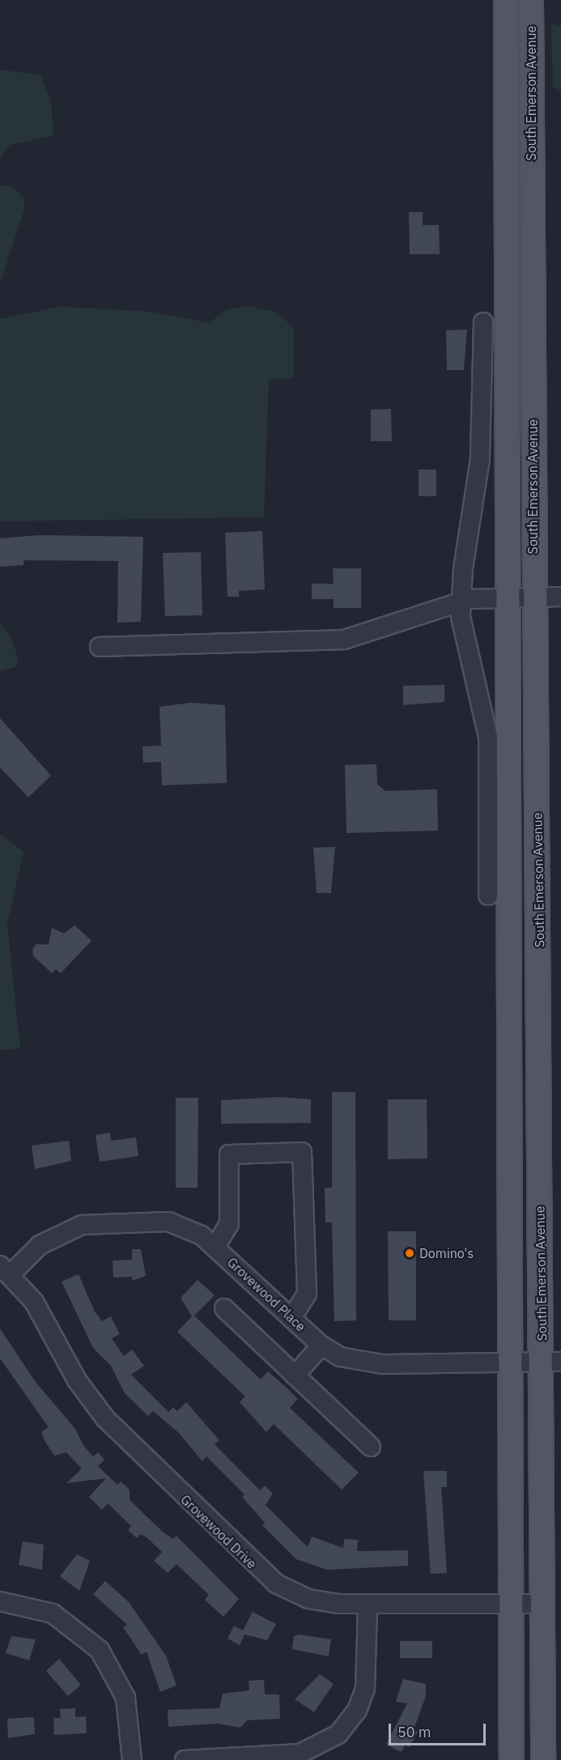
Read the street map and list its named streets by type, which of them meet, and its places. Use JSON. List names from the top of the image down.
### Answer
{
  "streets": {
    "main road": ["South Emerson Avenue"],
    "street": ["Grovewood Place", "Grovewood Drive"]
  },
  "crossings": [
    ["South Emerson Avenue", "Grovewood Place"],
    ["South Emerson Avenue", "Grovewood Drive"],
    ["Grovewood Place", "Grovewood Drive"]
  ],
  "places": ["Domino's"],
  "scale_bar": "50 m"
}
